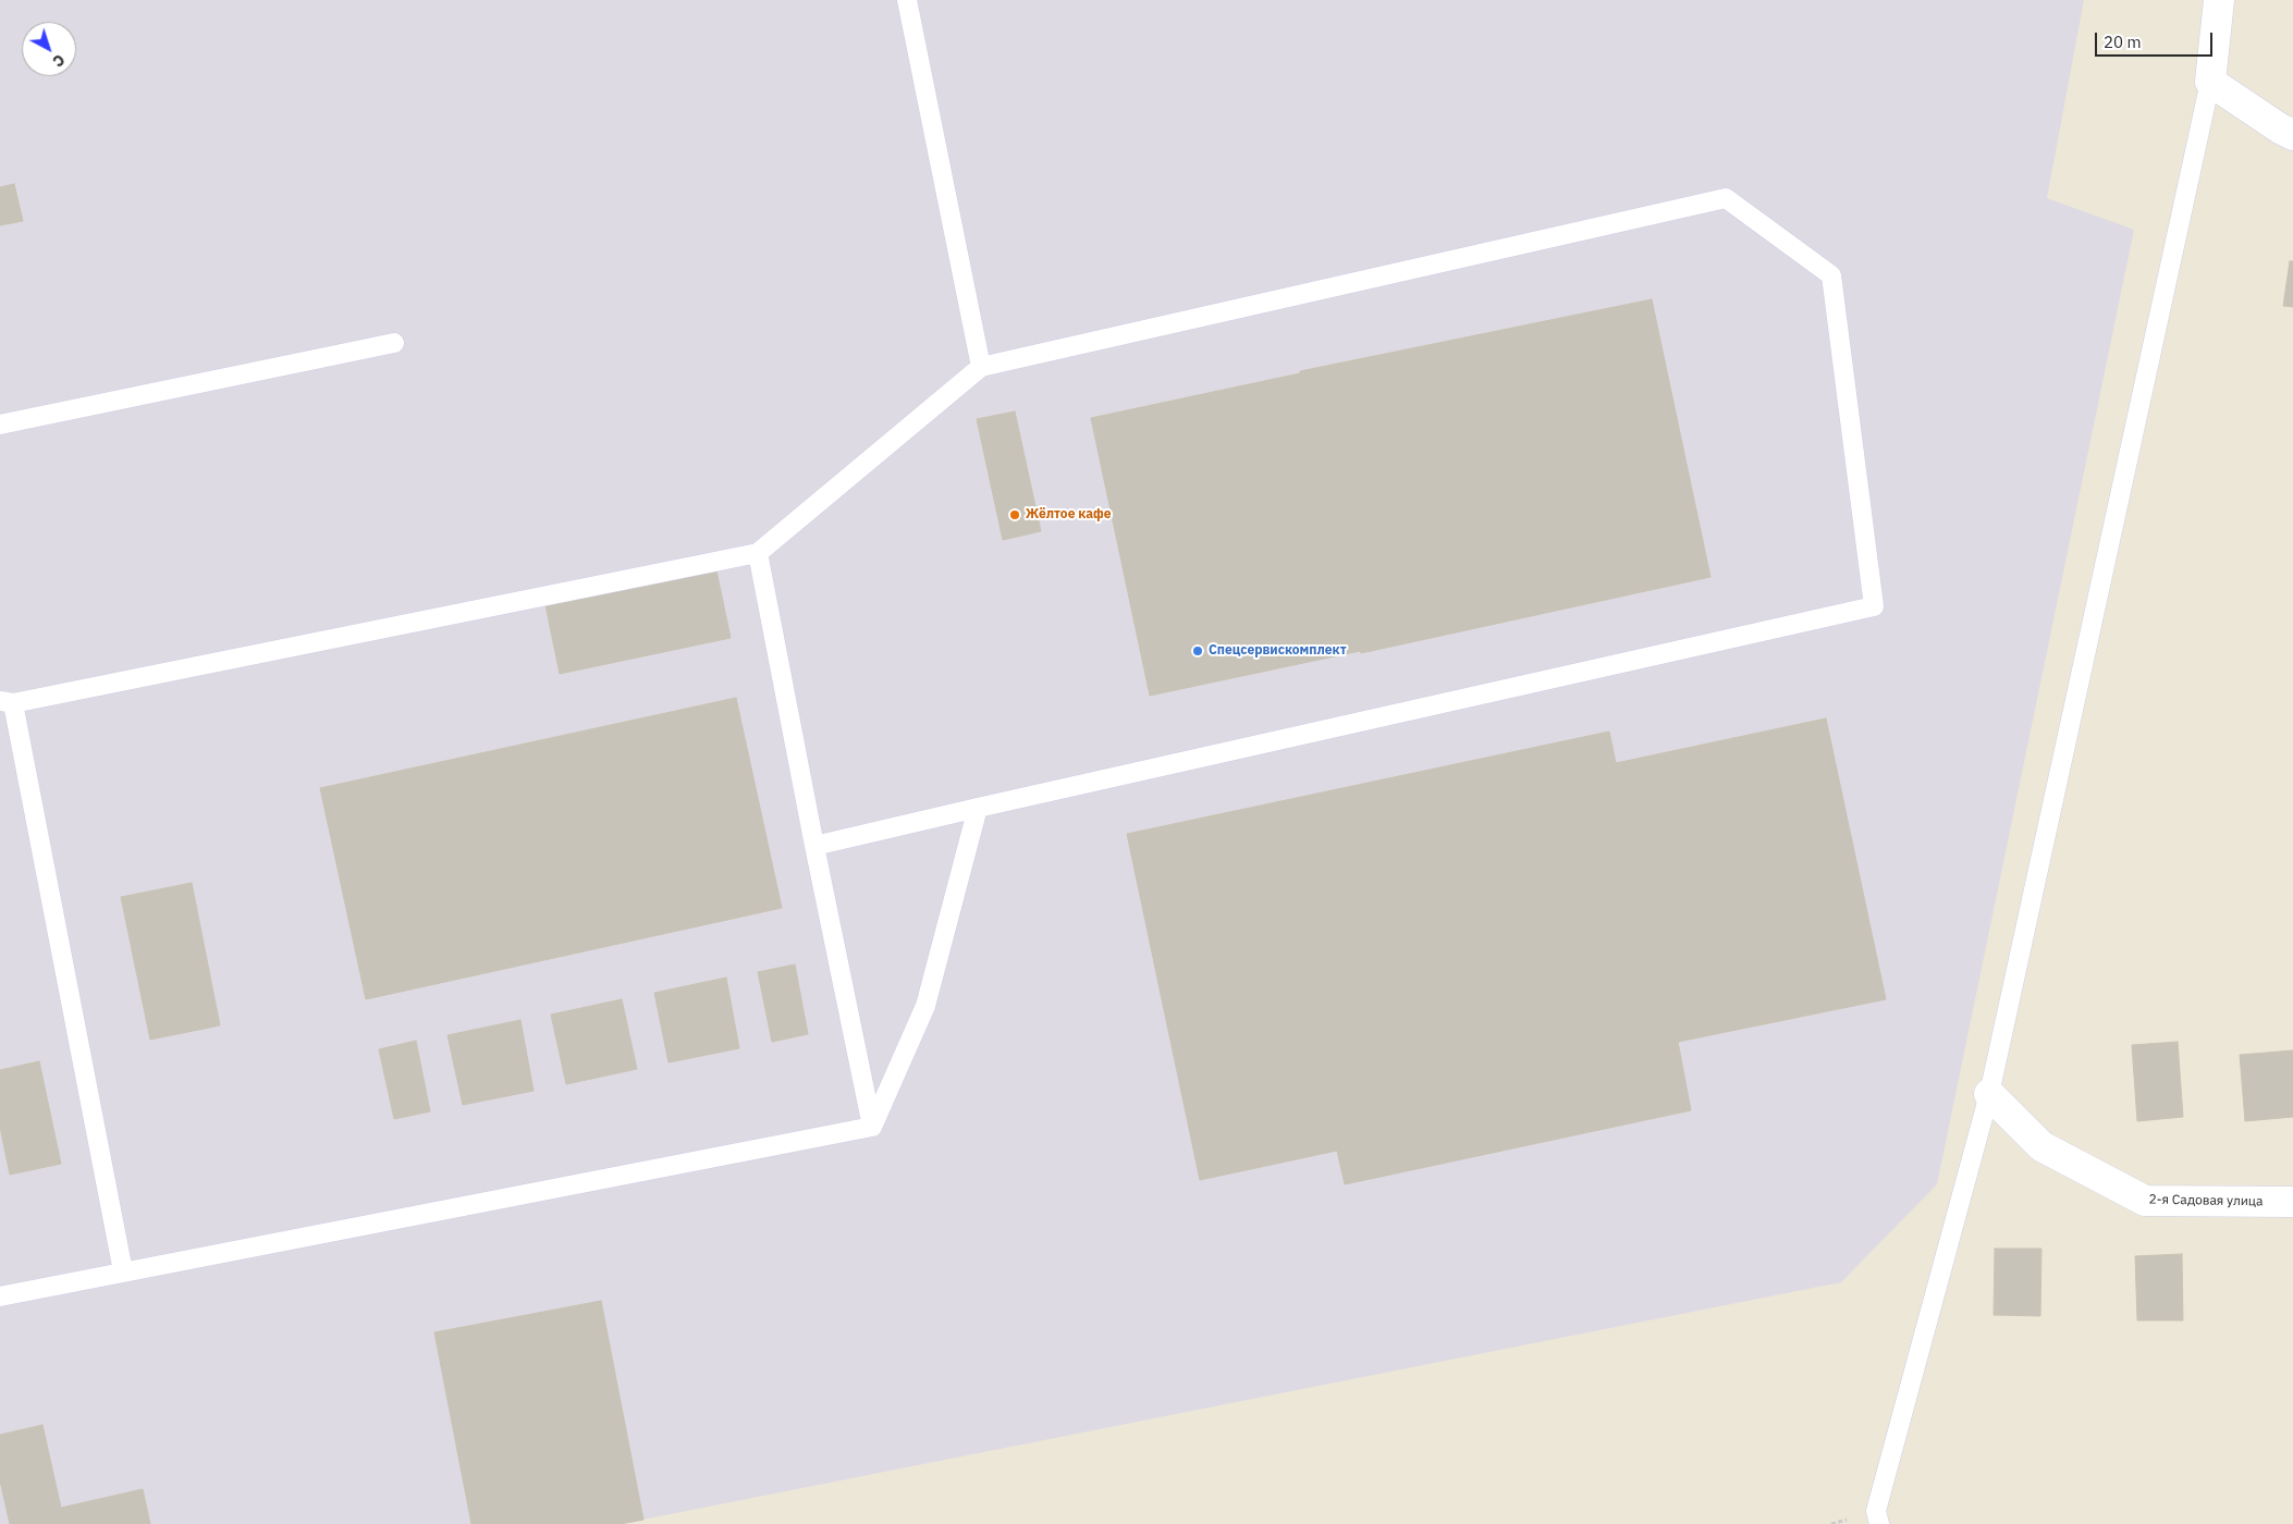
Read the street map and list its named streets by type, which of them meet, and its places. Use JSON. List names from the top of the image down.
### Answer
{
  "streets": {
    "street": ["2-я Садовая улица"]
  },
  "places": ["Жёлтое кафе", "Спецсервискомплект"],
  "scale_bar": "20 m",
  "north": "bottom right"
}
